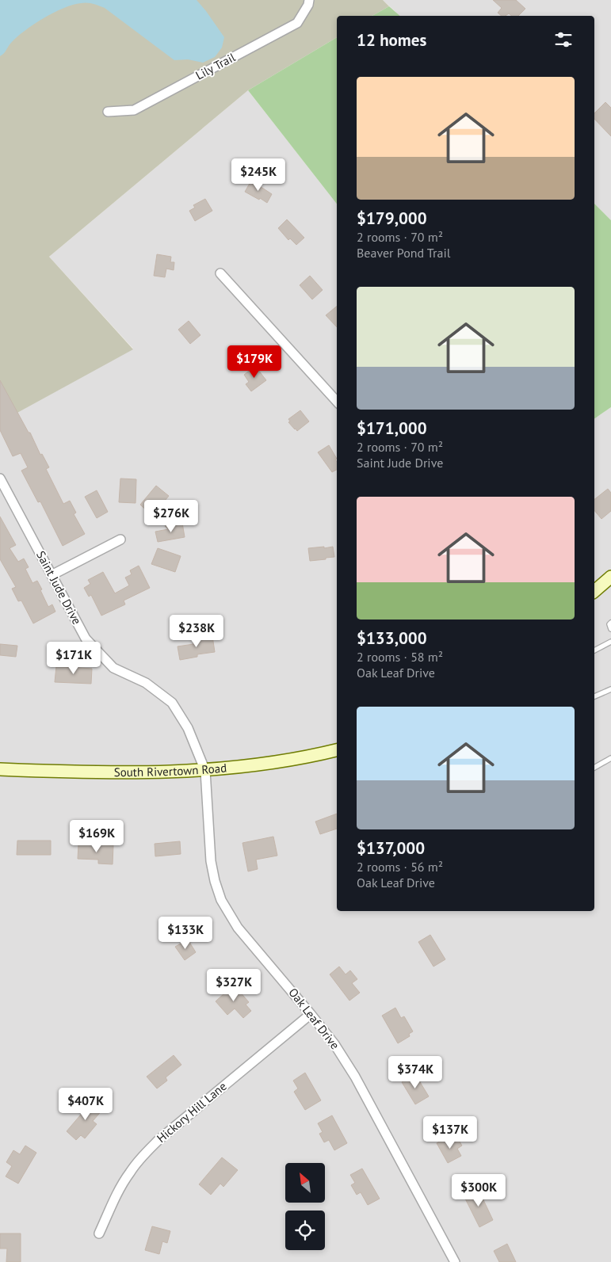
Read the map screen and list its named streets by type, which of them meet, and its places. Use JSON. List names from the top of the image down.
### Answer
{
  "streets": {
    "main road": ["South Rivertown Road"],
    "street": [
      "Lily Trail",
      "Saint Jude Drive",
      "Oak Leaf Drive",
      "Hickory Hill Lane"
    ]
  },
  "crossings": [
    ["Saint Jude Drive", "South Rivertown Road"],
    ["Saint Jude Drive", "Oak Leaf Drive"],
    ["South Rivertown Road", "Oak Leaf Drive"],
    ["Oak Leaf Drive", "Hickory Hill Lane"]
  ],
  "north": "top left",
  "page": {
    "heading": "12 homes",
    "list": [
      {
        "name": "$179,000",
        "note": "2 rooms · 70 m² · Beaver Pond Trail"
      },
      {
        "name": "$171,000",
        "note": "2 rooms · 70 m² · Saint Jude Drive"
      },
      {
        "name": "$133,000",
        "note": "2 rooms · 58 m² · Oak Leaf Drive"
      },
      {
        "name": "$137,000",
        "note": "2 rooms · 56 m² · Oak Leaf Drive"
      }
    ],
    "price": [
      "$245K",
      "$179K",
      "$276K",
      "$238K",
      "$171K",
      "$169K",
      "$133K",
      "$327K",
      "$374K",
      "$407K",
      "$137K",
      "$300K"
    ]
  }
}
